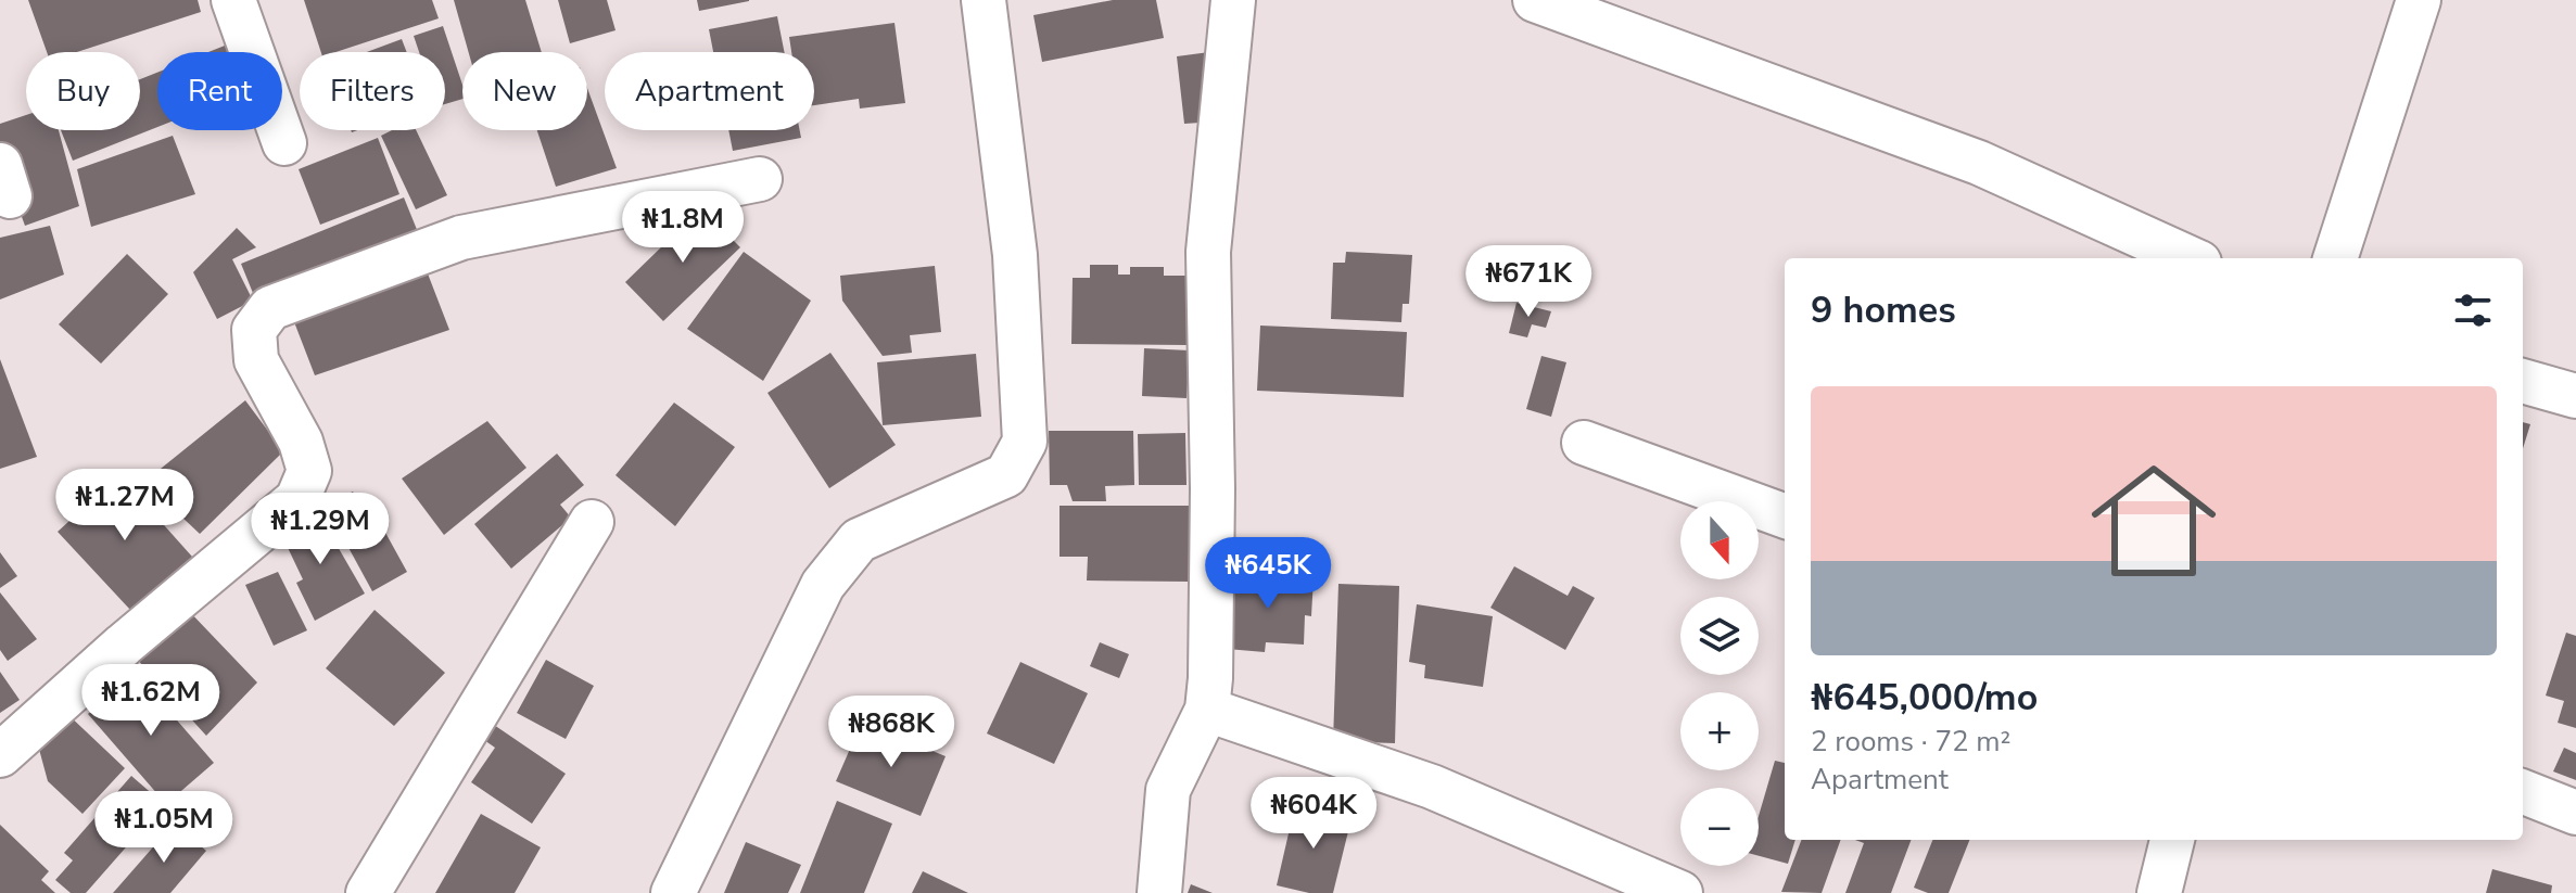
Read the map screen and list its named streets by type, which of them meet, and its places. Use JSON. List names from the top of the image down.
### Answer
{
  "north": "bottom",
  "page": {
    "chip": [
      "Buy",
      "Rent",
      "Filters",
      "New",
      "Apartment"
    ],
    "price": [
      "₦1.8M",
      "₦671K",
      "₦1.27M",
      "₦1.29M",
      "₦645K",
      "₦1.62M",
      "₦868K",
      "₦604K",
      "₦1.05M"
    ],
    "heading": "9 homes",
    "list": [
      {
        "name": "₦645,000/mo",
        "note": "2 rooms · 72 m² · Apartment"
      }
    ],
    "map_buttons": ["+", "−"]
  }
}
